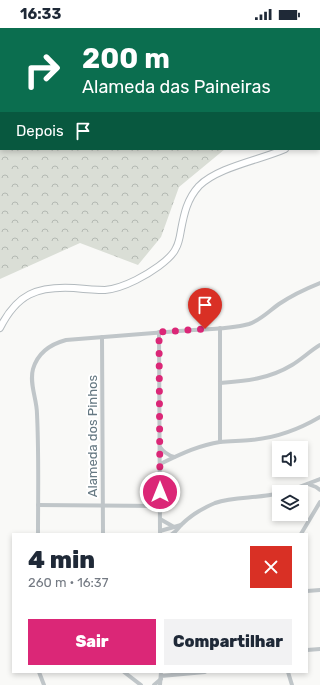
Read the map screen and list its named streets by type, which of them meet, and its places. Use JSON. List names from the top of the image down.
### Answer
{
  "streets": {
    "street": ["Alameda dos Pinhos"]
  },
  "page": {
    "status": "16:33",
    "turn": ["200 m", "Alameda das Paineiras"],
    "then": "Depois",
    "heading": ["4 min", "260 m · 16:37"],
    "buttons": ["Sair", "Compartilhar"]
  }
}
